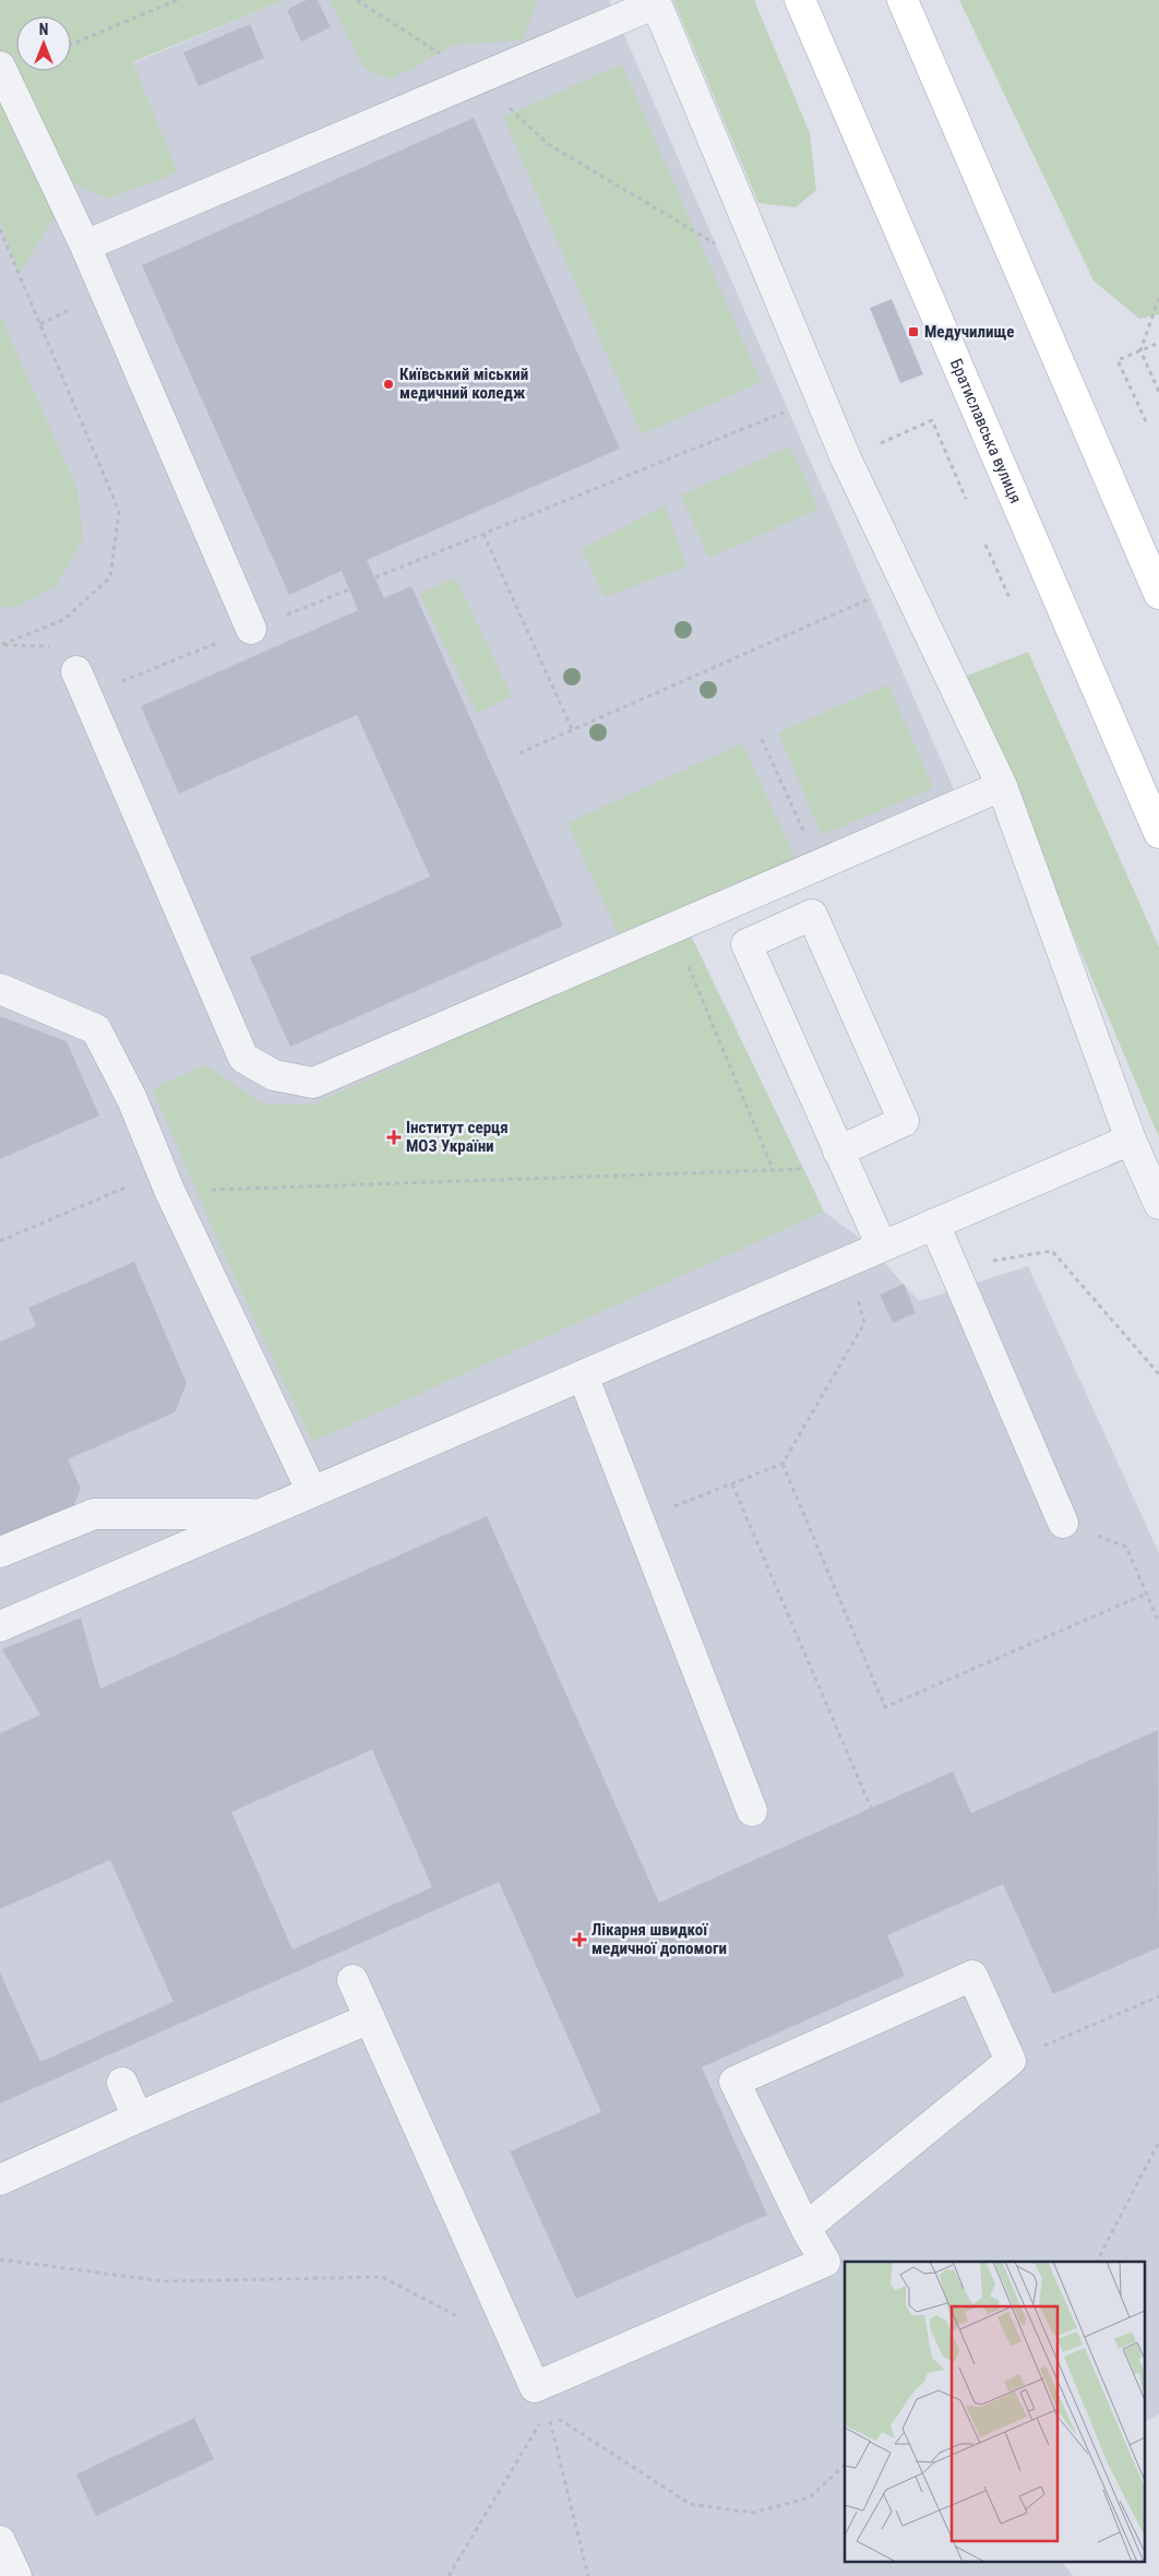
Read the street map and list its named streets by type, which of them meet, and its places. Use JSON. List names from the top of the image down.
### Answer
{
  "streets": {
    "main road": ["Братиславська вулиця"]
  },
  "places": {
    "transit": ["Медучилище"],
    "other": ["Київський міський медичний коледж"],
    "health": ["Інститут серця МОЗ України", "Лікарня швидкої медичної допомоги"]
  },
  "north": "top"
}
